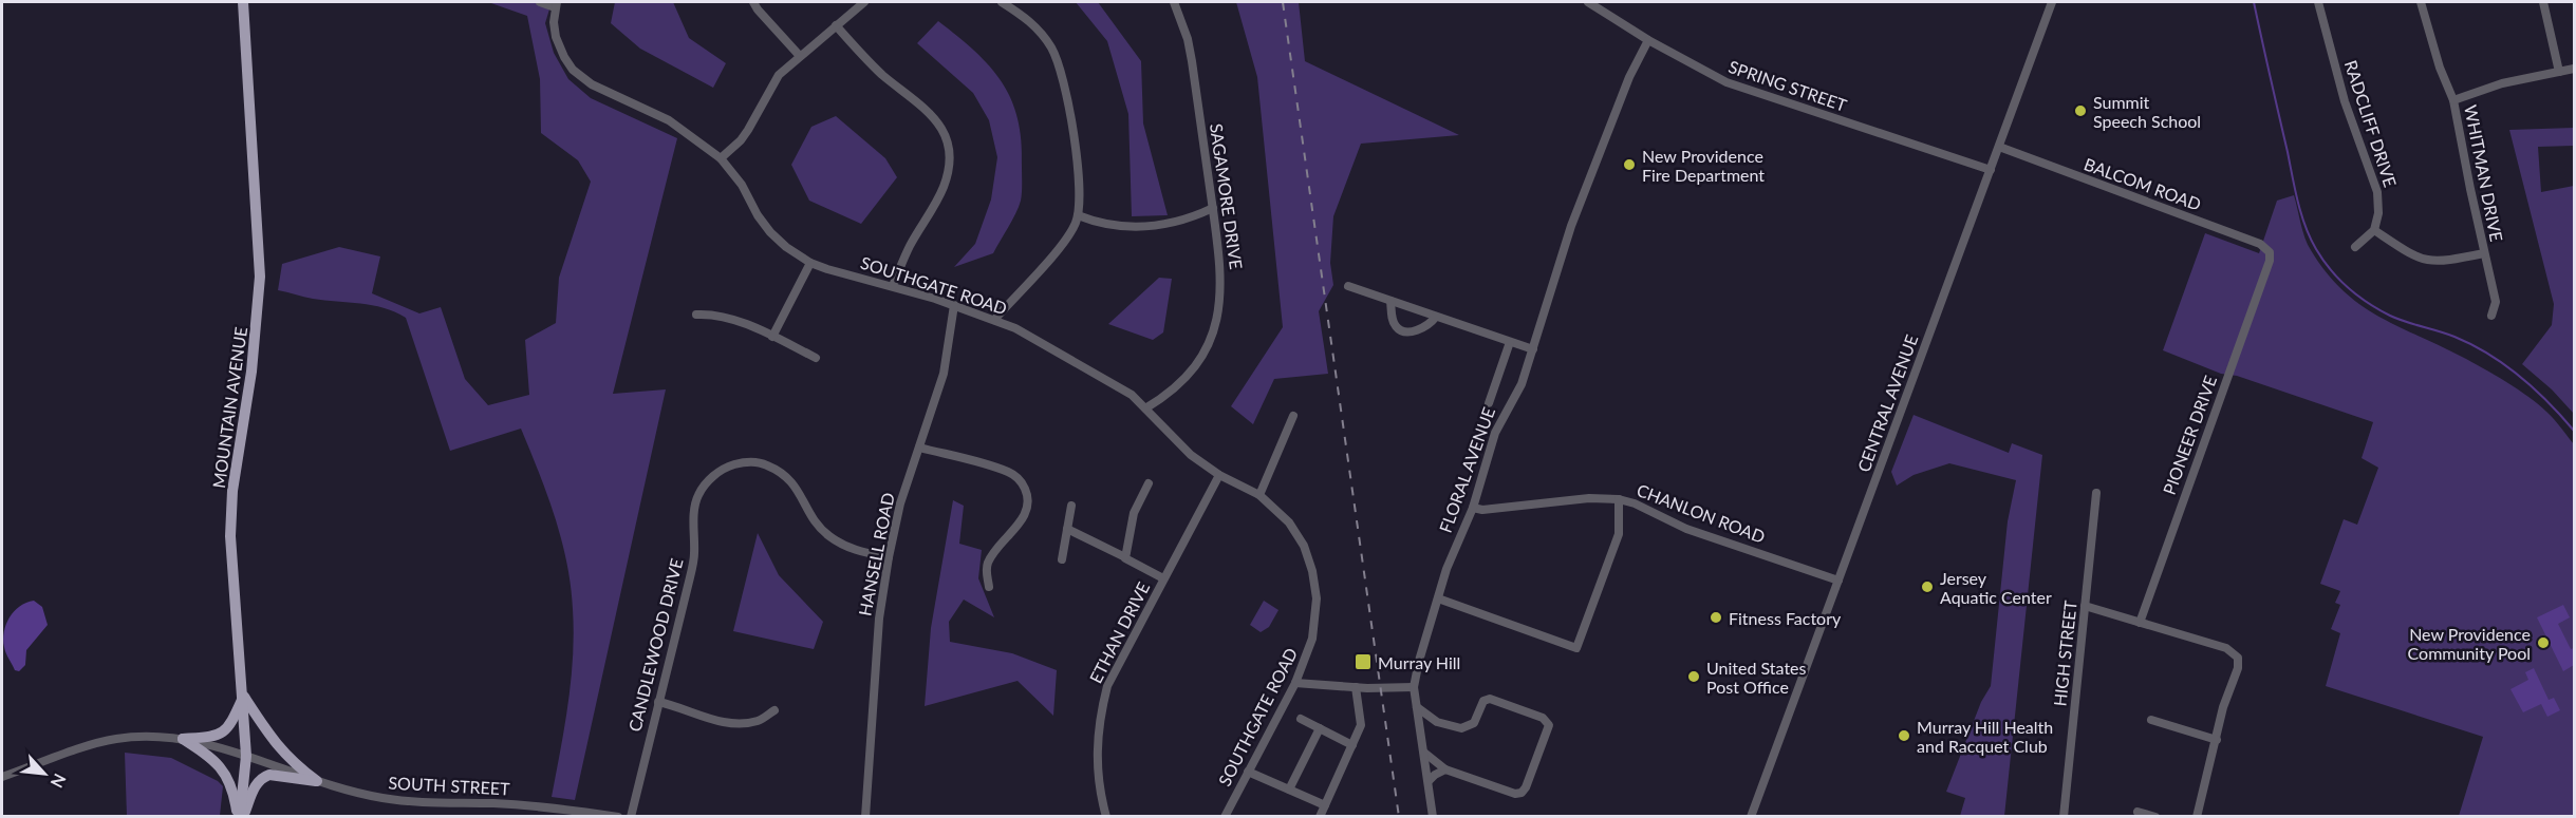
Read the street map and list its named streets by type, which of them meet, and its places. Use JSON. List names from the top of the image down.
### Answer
{
  "streets": {
    "main road": ["MOUNTAIN AVENUE"],
    "street": [
      "SPRING STREET",
      "RADCLIFF DRIVE",
      "WHITMAN DRIVE",
      "BALCOM ROAD",
      "SAGAMORE DRIVE",
      "SOUTHGATE ROAD",
      "CENTRAL AVENUE",
      "PIONEER DRIVE",
      "FLORAL AVENUE",
      "CHANLON ROAD",
      "HANSELL ROAD",
      "ETHAN DRIVE",
      "CANDLEWOOD DRIVE",
      "HIGH STREET",
      "SOUTH STREET"
    ]
  },
  "crossings": [
    ["SPRING STREET", "CENTRAL AVENUE"],
    ["SPRING STREET", "FLORAL AVENUE"],
    ["BALCOM ROAD", "CENTRAL AVENUE"],
    ["BALCOM ROAD", "PIONEER DRIVE"],
    ["SAGAMORE DRIVE", "SOUTHGATE ROAD"],
    ["SOUTHGATE ROAD", "HANSELL ROAD"],
    ["SOUTHGATE ROAD", "ETHAN DRIVE"],
    ["CENTRAL AVENUE", "CHANLON ROAD"],
    ["MOUNTAIN AVENUE", "SOUTH STREET"],
    ["FLORAL AVENUE", "CHANLON ROAD"],
    ["HANSELL ROAD", "CANDLEWOOD DRIVE"]
  ],
  "places": {
    "other": [
      "Summit Speech School",
      "New Providence Fire Department",
      "Jersey Aquatic Center",
      "Fitness Factory",
      "New Providence Community Pool",
      "United States Post Office",
      "Murray Hill Health and Racquet Club"
    ],
    "transit": ["Murray Hill"]
  },
  "north": "bottom right"
}
